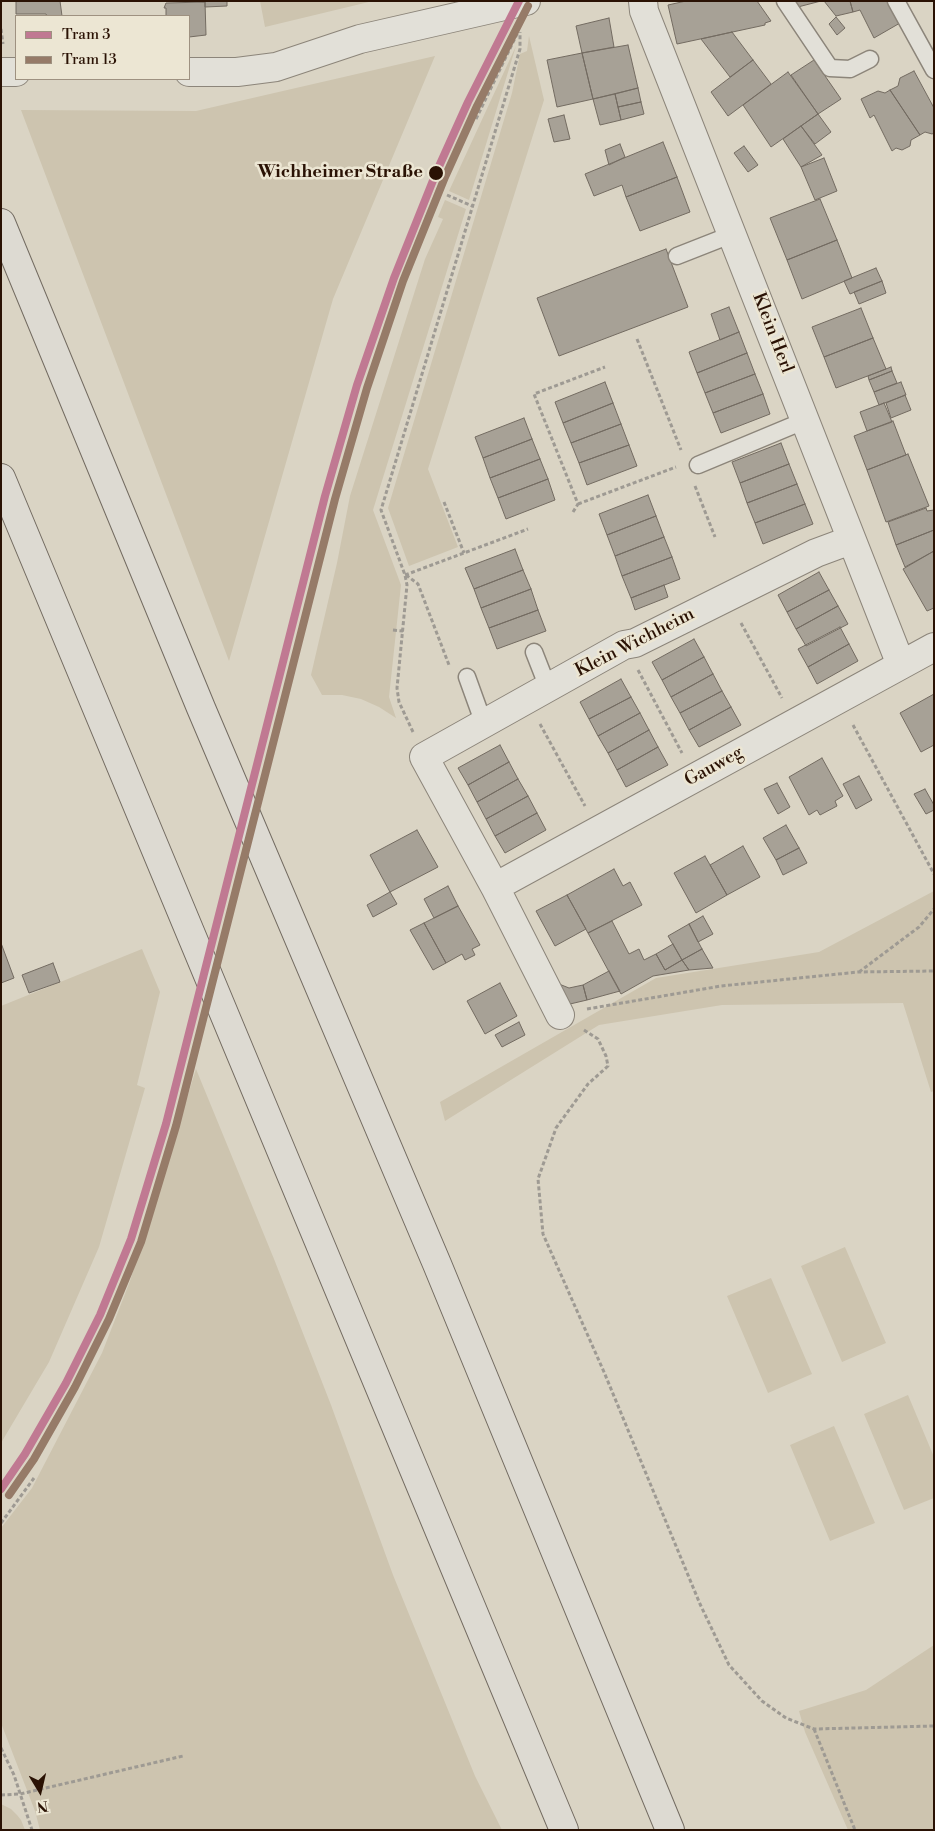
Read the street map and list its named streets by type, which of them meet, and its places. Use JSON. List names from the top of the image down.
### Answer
{
  "streets": {
    "street": ["Klein Herl", "Klein Wichheim", "Gauweg"]
  },
  "crossings": [
    ["Klein Herl", "Klein Wichheim"],
    ["Klein Herl", "Gauweg"]
  ],
  "places": ["Wichheimer Straße"],
  "lines": ["tram line 3", "tram line 13"],
  "legend": ["Tram 3", "Tram 13"],
  "north": "bottom"
}
